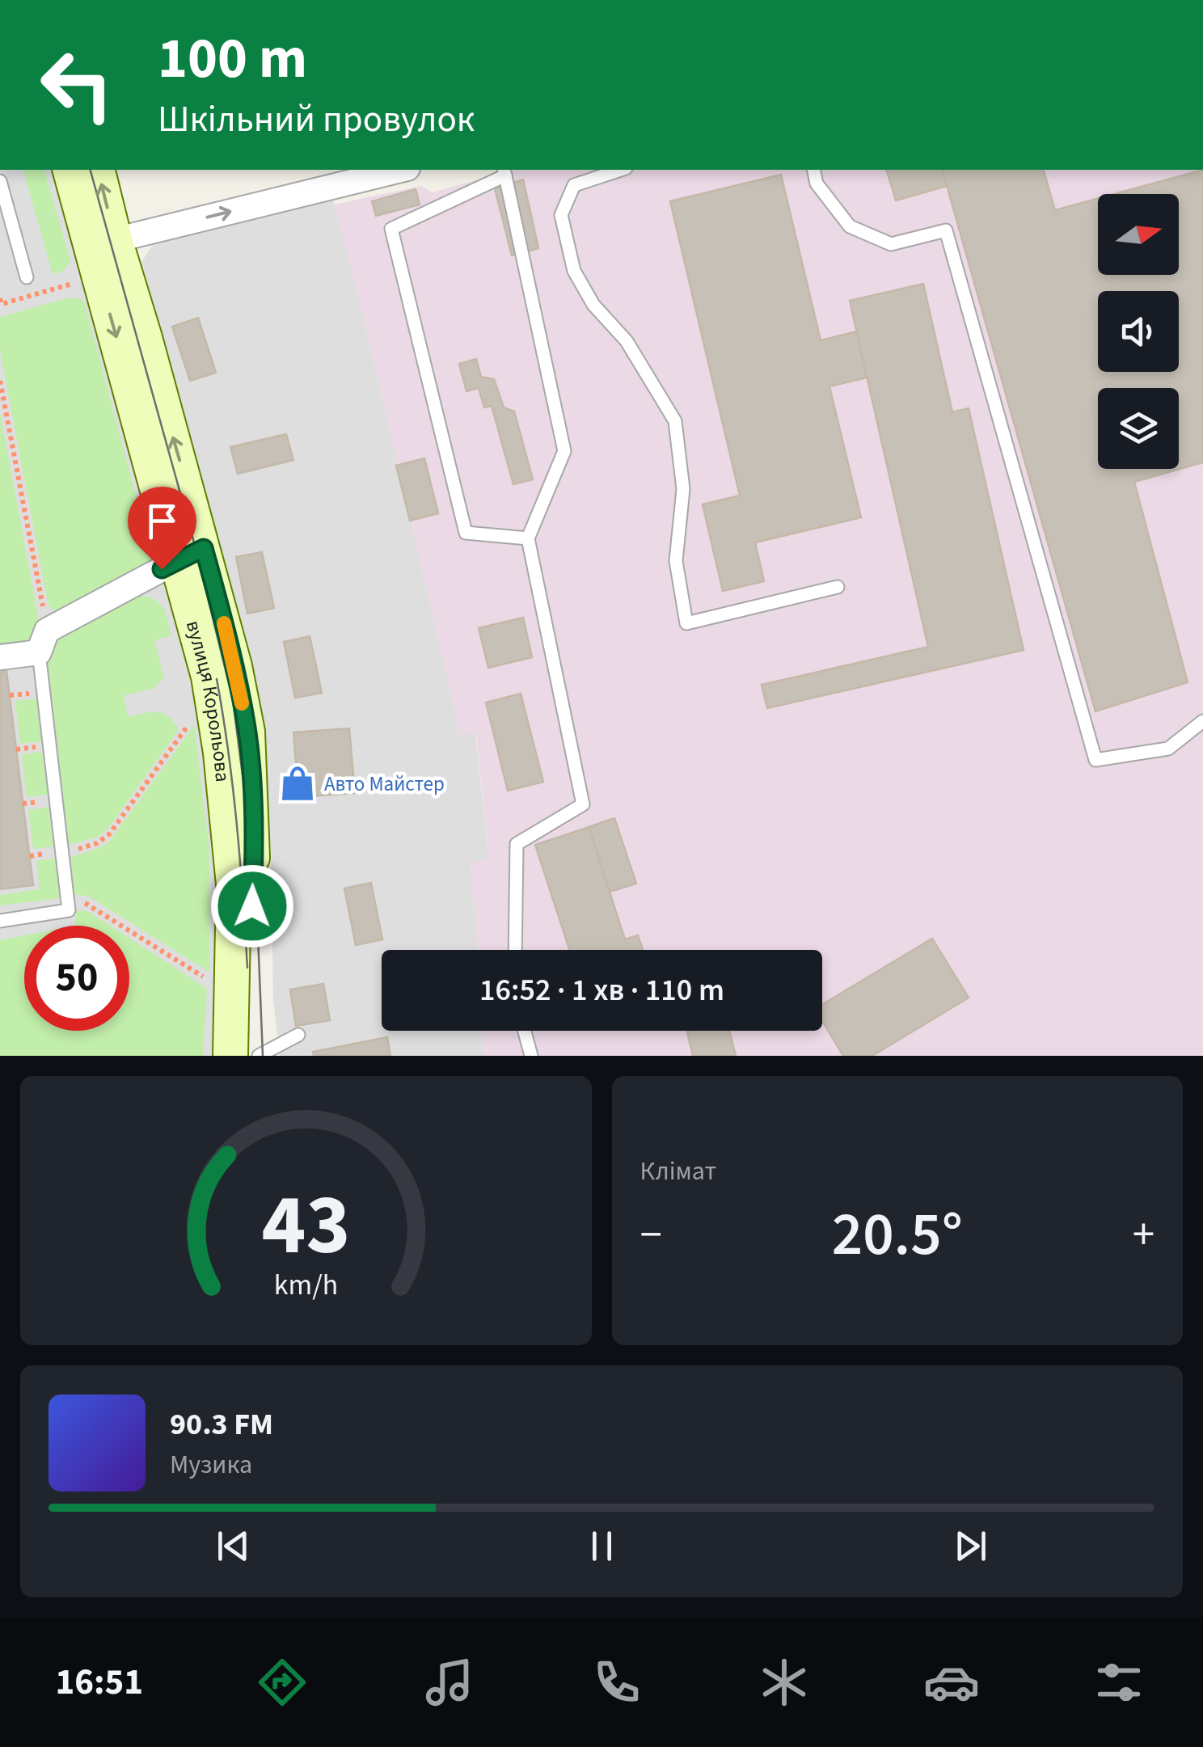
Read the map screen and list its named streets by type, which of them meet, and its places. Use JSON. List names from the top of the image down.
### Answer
{
  "streets": {
    "main road": ["вулиця Корольова"]
  },
  "places": {
    "shop": ["Авто Майстер"]
  },
  "north": "right",
  "page": {
    "turn": ["100 m", "Шкільний провулок"],
    "limit": "50",
    "trip": "16:52 · 1 хв · 110 m",
    "tile": "Клімат",
    "heat": ["−", "20.5°", "+"],
    "song": ["90.3 FM", "Музика"],
    "tabs": "16:51",
    "gauge": ["43", "km/h"]
  }
}
